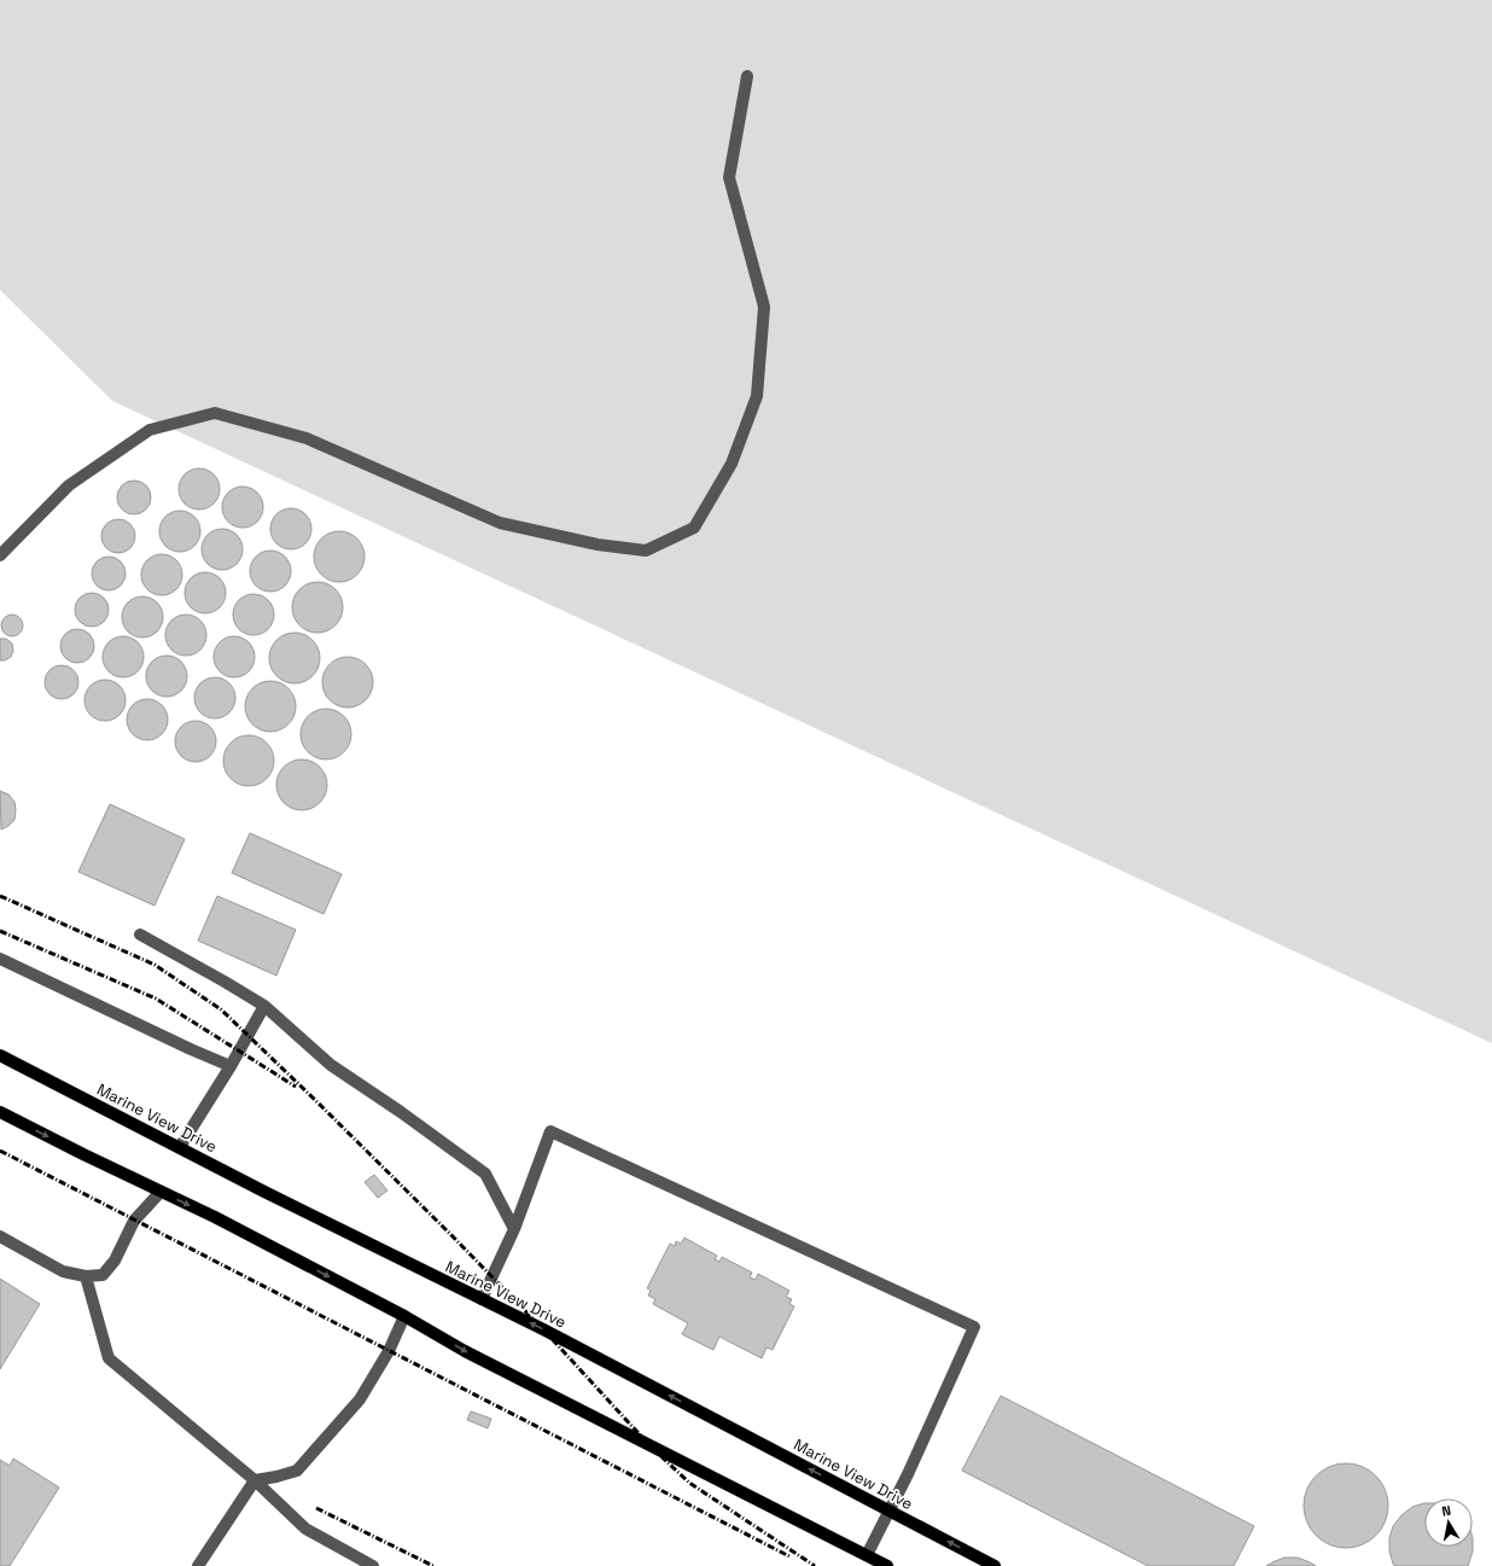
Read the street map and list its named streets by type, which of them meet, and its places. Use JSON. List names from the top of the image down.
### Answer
{
  "streets": {
    "main road": ["Marine View Drive"]
  },
  "north": "top"
}
